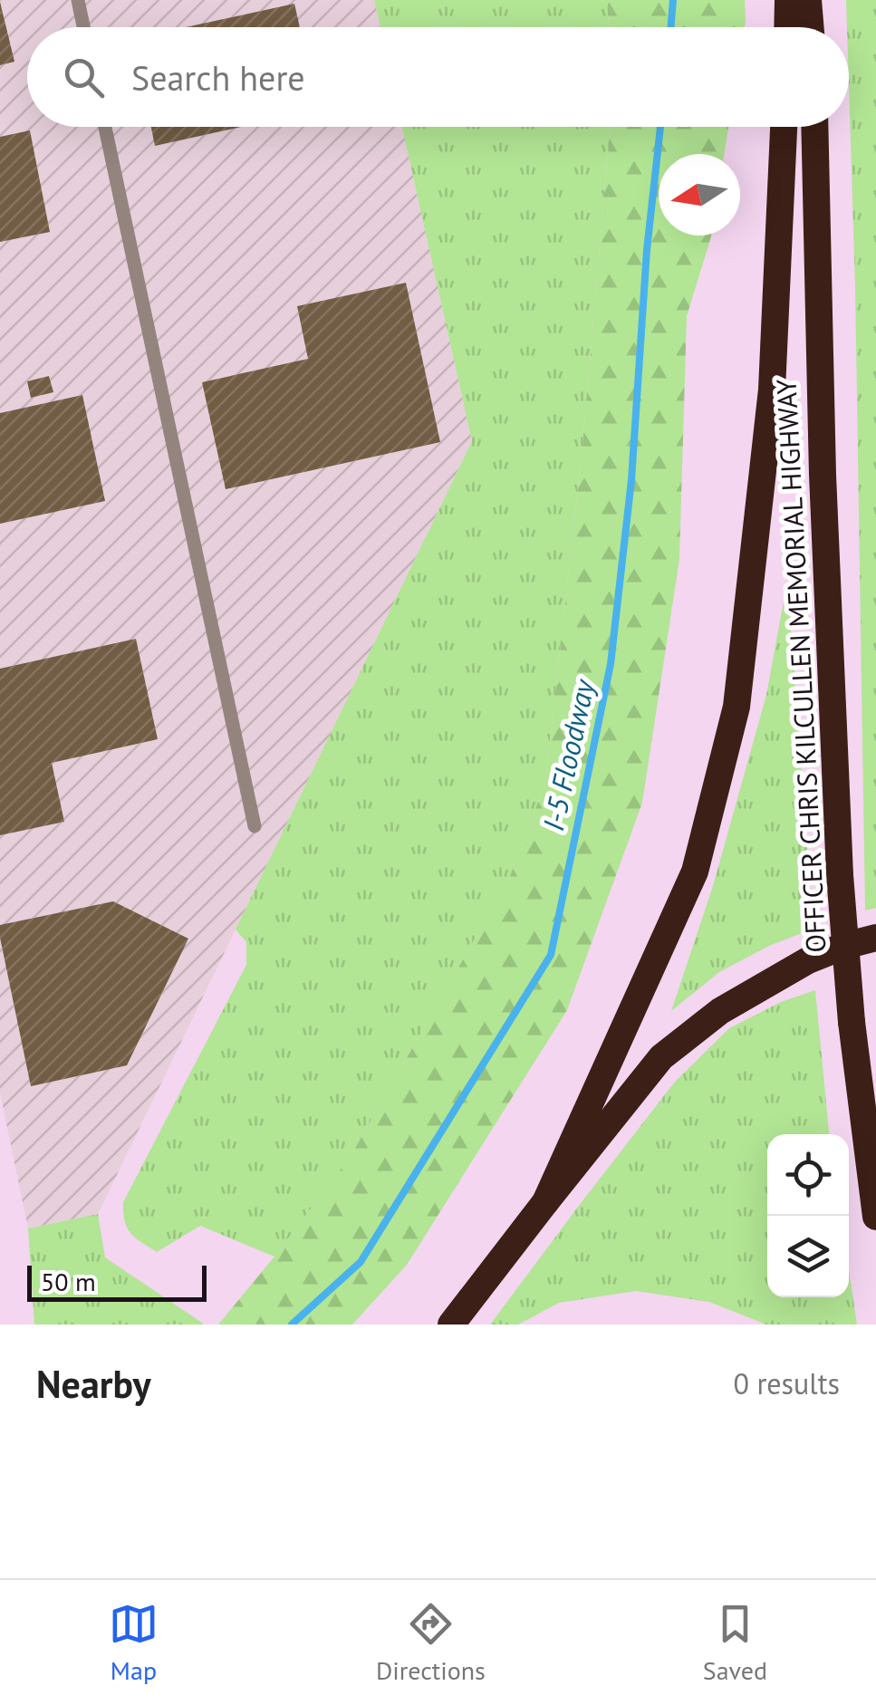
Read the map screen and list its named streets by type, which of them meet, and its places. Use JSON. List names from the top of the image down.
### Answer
{
  "streets": {
    "highway": ["OFFICER CHRIS KILCULLEN MEMORIAL HIGHWAY"]
  },
  "water": ["I-5 Floodway"],
  "scale_bar": "50 m",
  "north": "left",
  "page": {
    "search": "Search here",
    "scale": "50 m",
    "heading": ["Nearby", "0 results"],
    "nav": ["Map", "Directions", "Saved"]
  }
}
